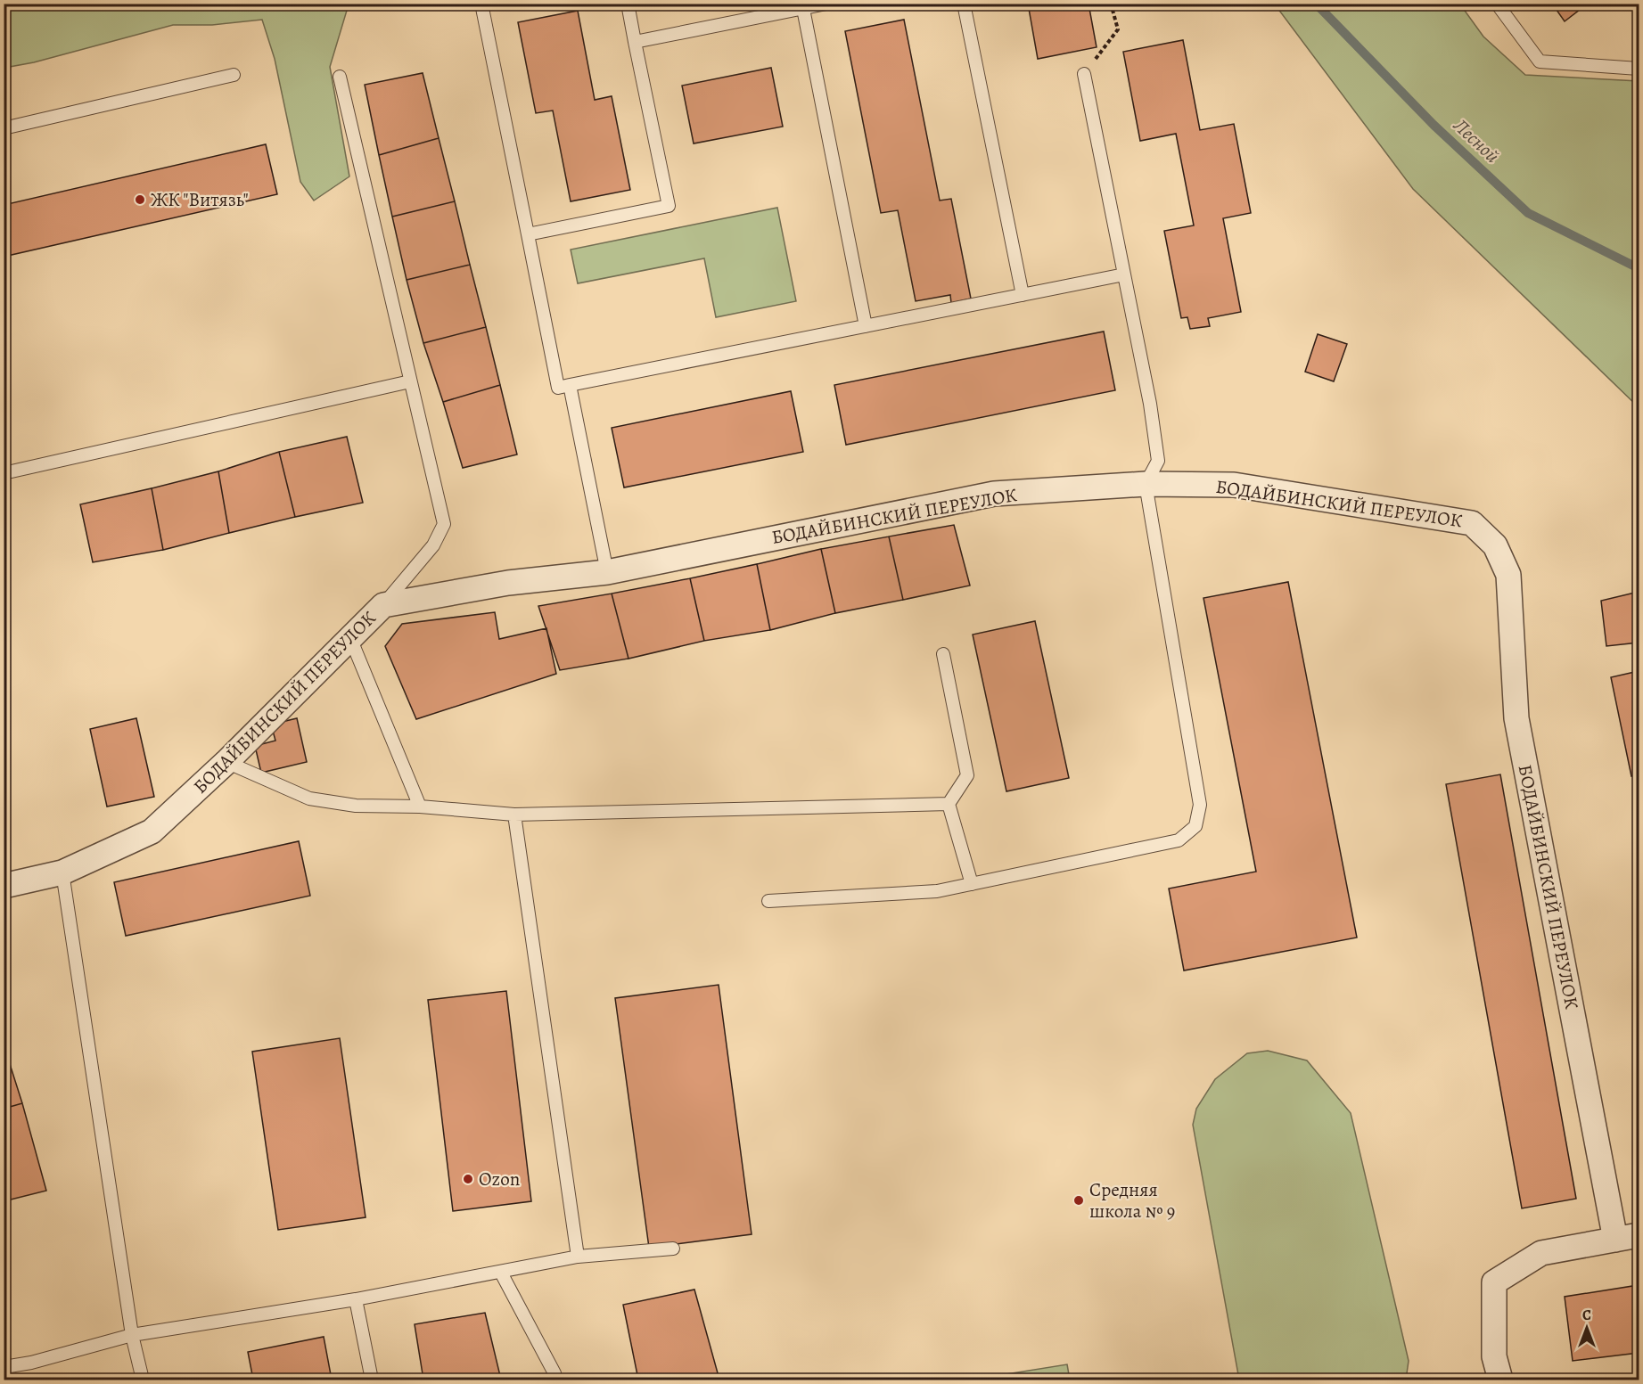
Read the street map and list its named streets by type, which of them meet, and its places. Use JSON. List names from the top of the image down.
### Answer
{
  "streets": {
    "street": ["БОДАЙБИНСКИЙ ПЕРЕУЛОК"]
  },
  "water": ["Лесной"],
  "places": ["ЖК \"Витязь\"", "Ozon", "Средняя школа № 9"],
  "north": "top"
}
